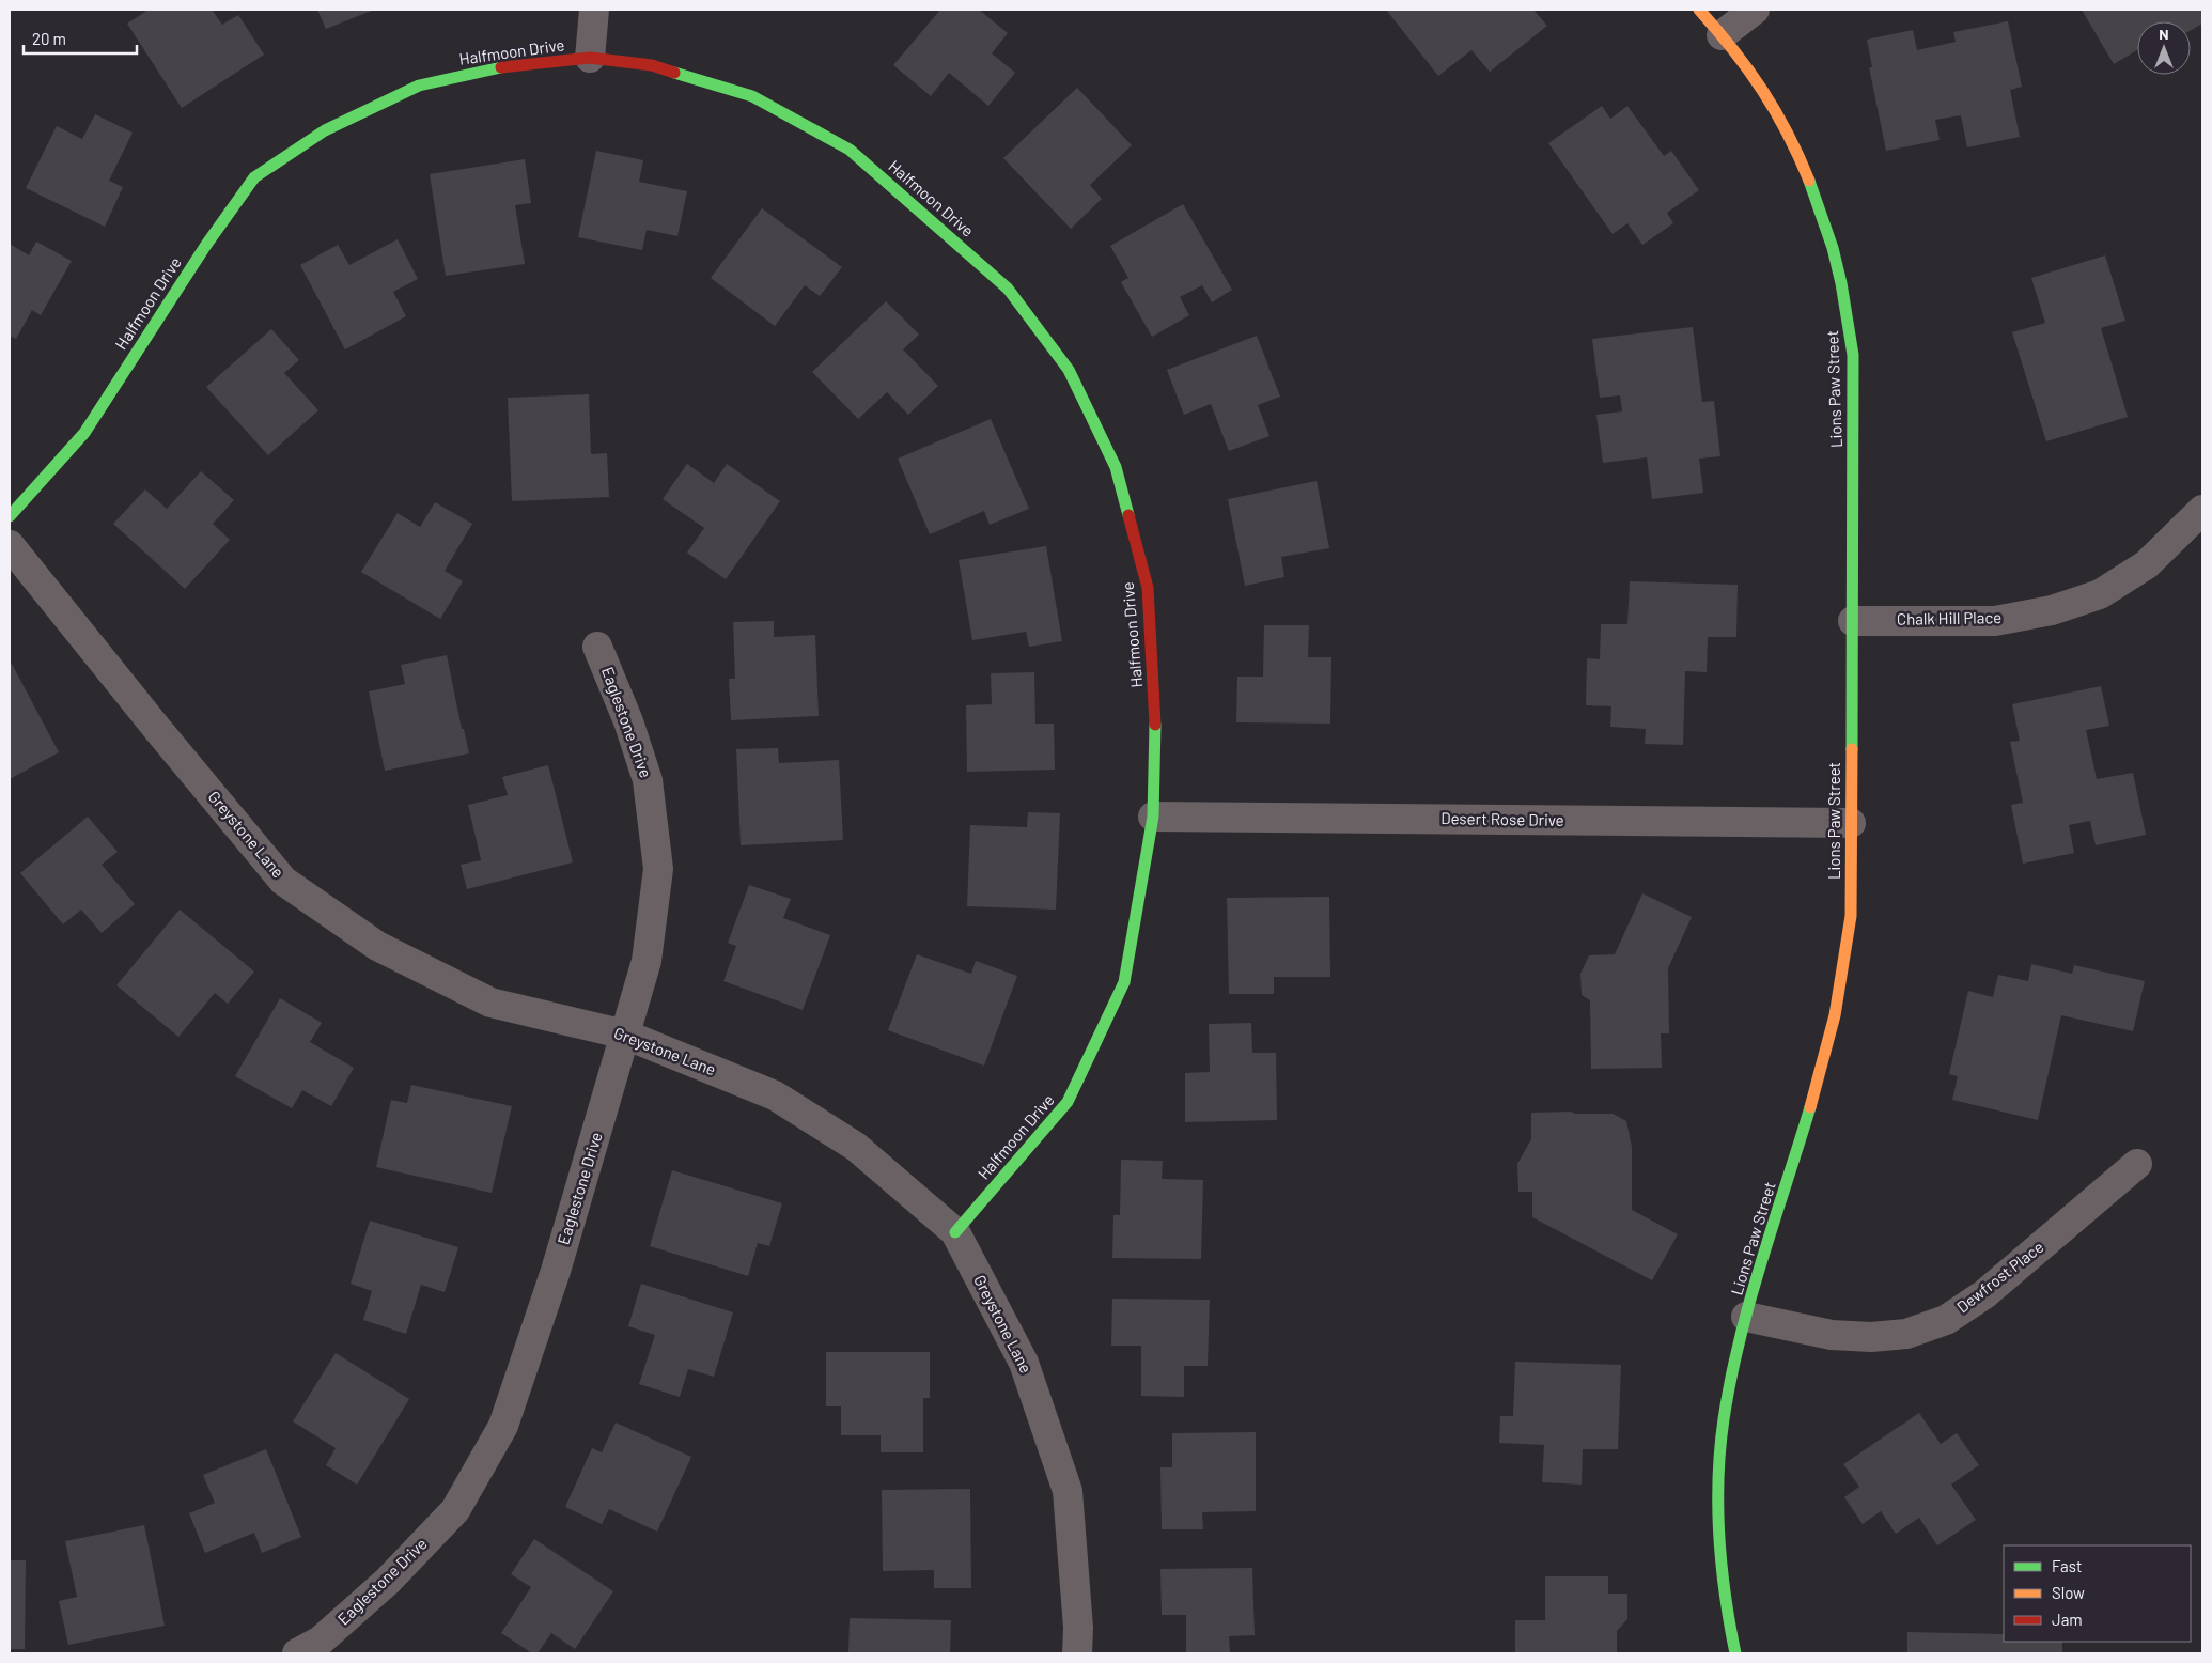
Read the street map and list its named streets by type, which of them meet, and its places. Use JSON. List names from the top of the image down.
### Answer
{
  "streets": {
    "street": [
      "Halfmoon Drive",
      "Lions Paw Street",
      "Chalk Hill Place",
      "Eaglestone Drive",
      "Desert Rose Drive",
      "Greystone Lane",
      "Dewfrost Place"
    ]
  },
  "crossings": [
    ["Halfmoon Drive", "Desert Rose Drive"],
    ["Halfmoon Drive", "Greystone Lane"],
    ["Lions Paw Street", "Chalk Hill Place"],
    ["Lions Paw Street", "Desert Rose Drive"],
    ["Lions Paw Street", "Dewfrost Place"],
    ["Eaglestone Drive", "Greystone Lane"]
  ],
  "legend": ["Fast", "Slow", "Jam"],
  "scale_bar": "20 m",
  "north": "top"
}
